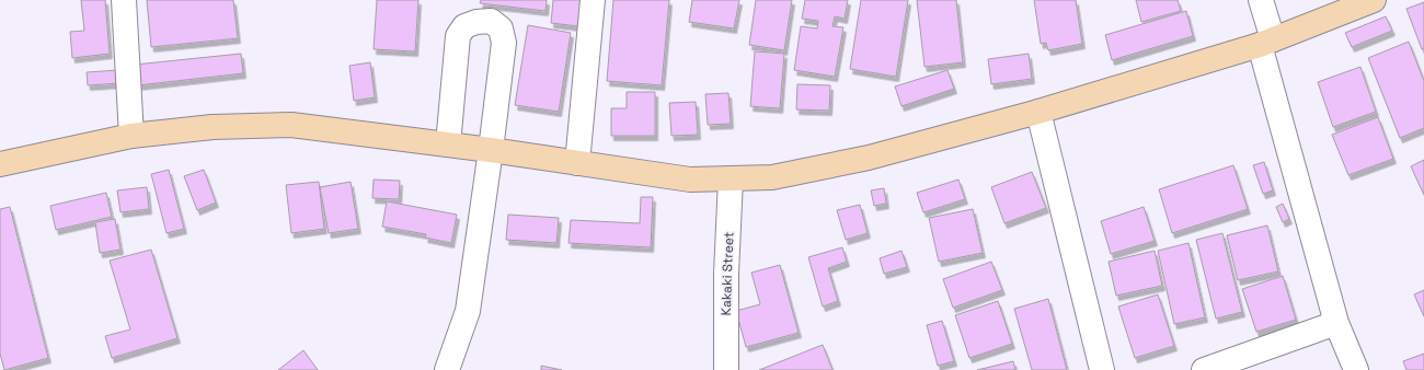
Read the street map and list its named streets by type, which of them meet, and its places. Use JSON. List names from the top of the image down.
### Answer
{
  "streets": {
    "street": ["Kakaki Street"]
  }
}
